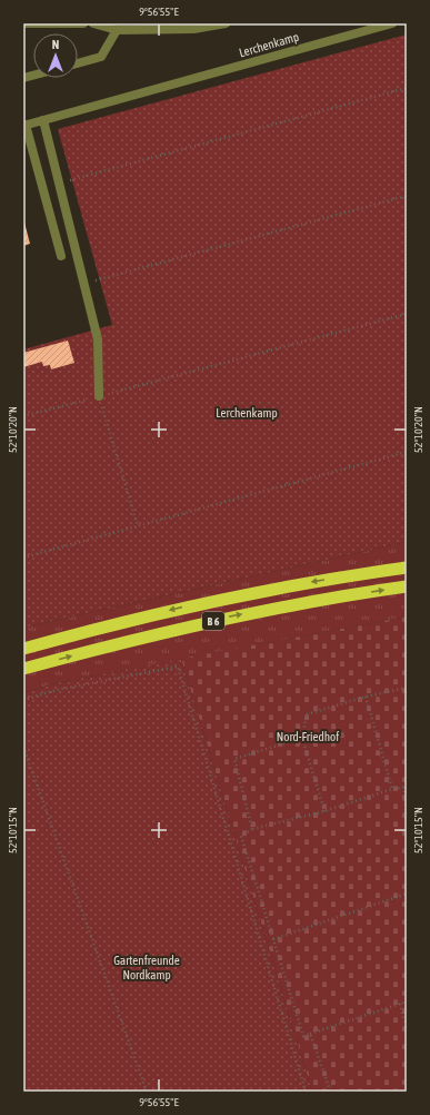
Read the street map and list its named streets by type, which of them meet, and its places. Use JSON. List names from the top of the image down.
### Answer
{
  "streets": {
    "highway": ["B 6"],
    "street": ["Lerchenkamp"]
  },
  "parks": ["Lerchenkamp", "Nord-Friedhof", "Gartenfreunde Nordkamp"],
  "north": "top",
  "coordinates": ["9°56'55\"E", "52°10'20\"N", "52°10'15\"N"]
}
